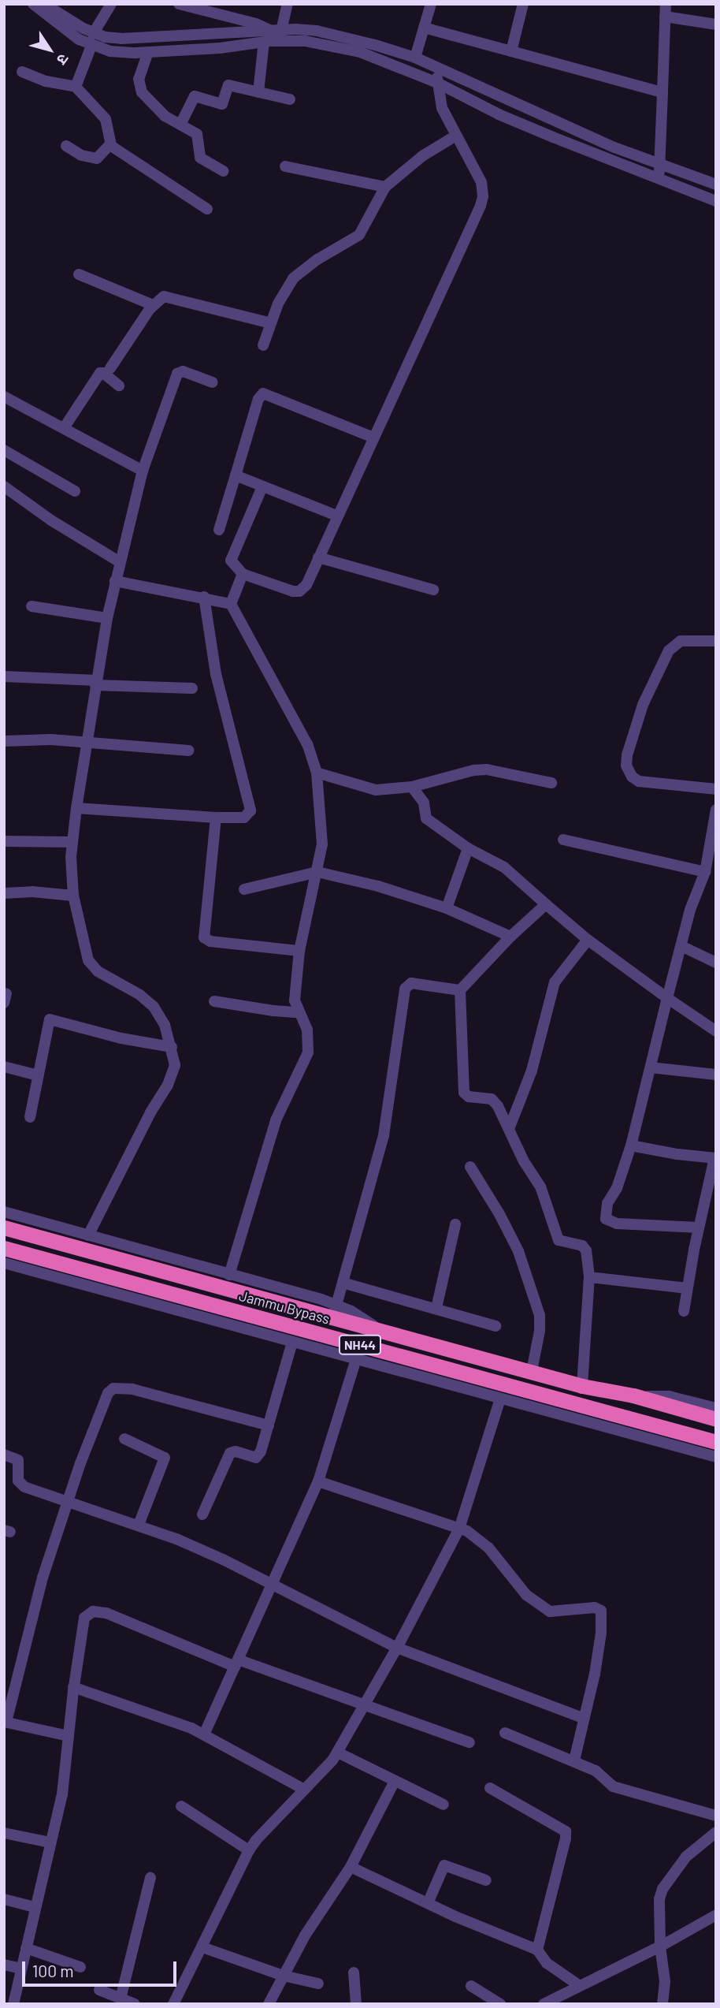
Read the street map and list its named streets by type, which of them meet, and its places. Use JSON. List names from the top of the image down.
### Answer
{
  "streets": {
    "highway": ["Jammu Bypass", "NH44"]
  },
  "scale_bar": "100 m",
  "north": "bottom right"
}
